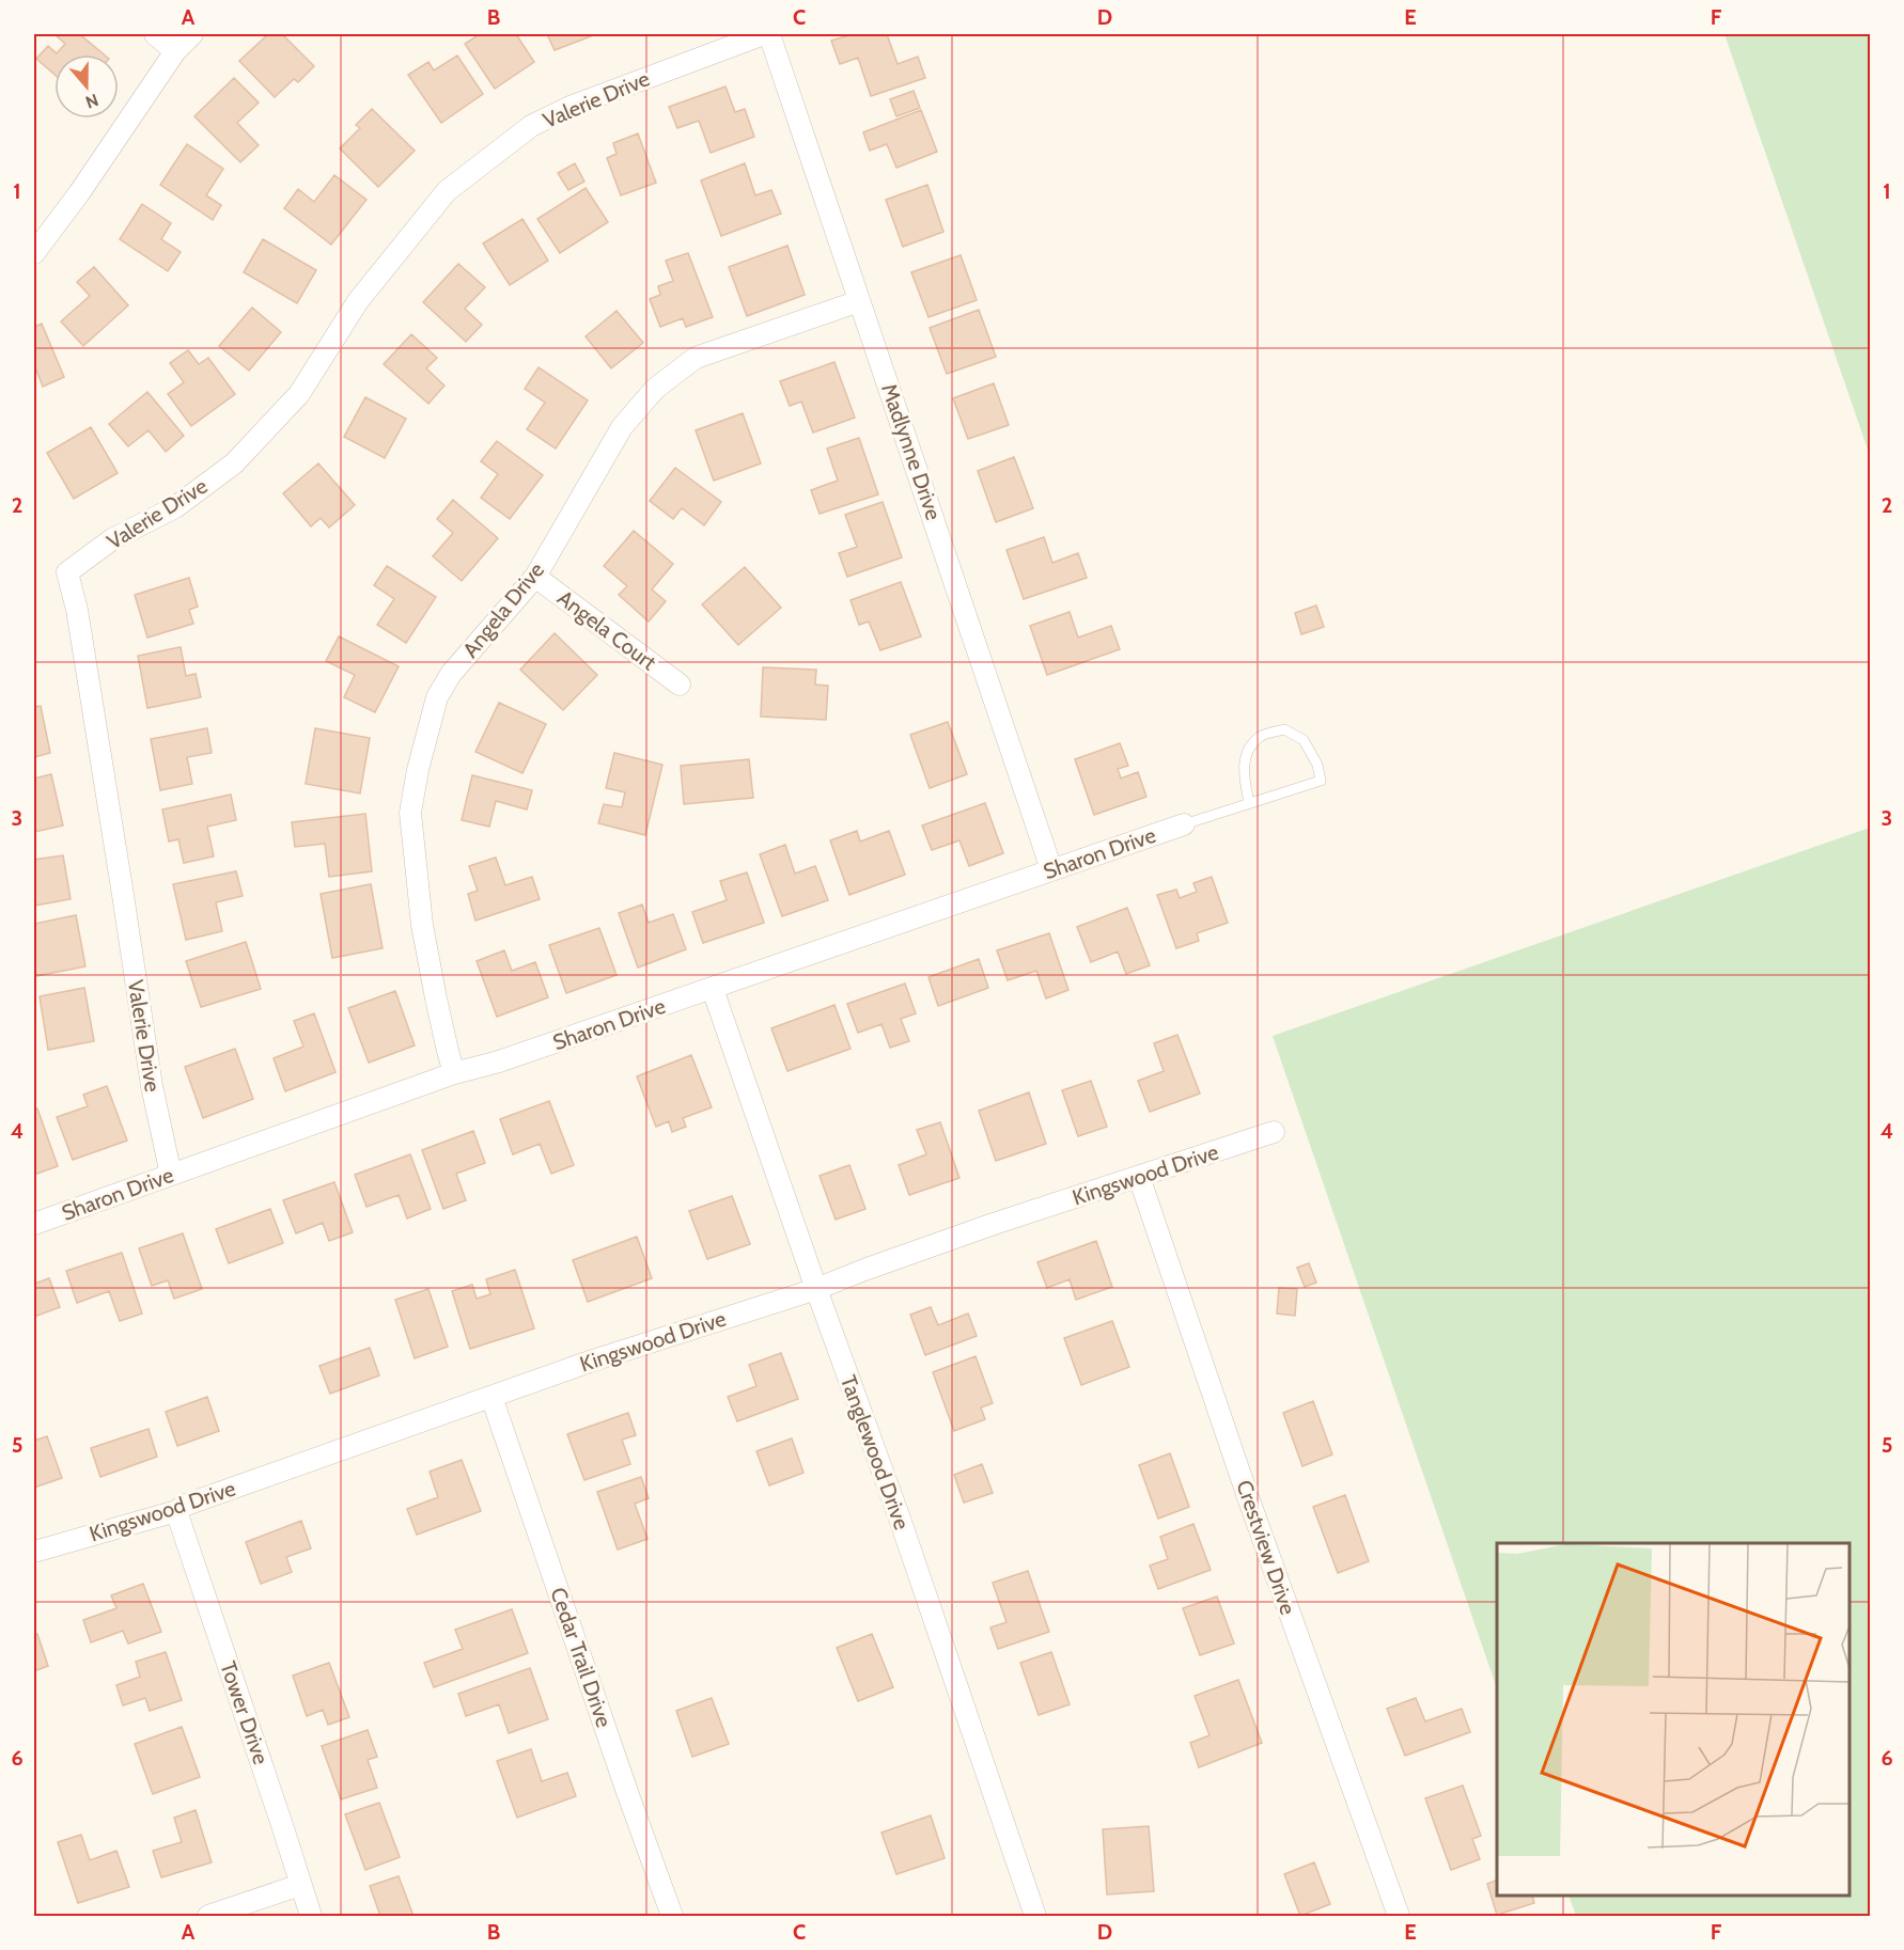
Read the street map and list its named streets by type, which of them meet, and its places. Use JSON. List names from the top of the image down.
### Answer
{
  "streets": {
    "street": [
      "Valerie Drive",
      "Madlynne Drive",
      "Angela Drive",
      "Angela Court",
      "Sharon Drive",
      "Kingswood Drive",
      "Tanglewood Drive",
      "Crestview Drive",
      "Cedar Trail Drive",
      "Tower Drive"
    ]
  },
  "crossings": [
    ["Valerie Drive", "Sharon Drive"],
    ["Madlynne Drive", "Angela Drive"],
    ["Madlynne Drive", "Sharon Drive"],
    ["Angela Drive", "Angela Court"],
    ["Angela Drive", "Sharon Drive"],
    ["Sharon Drive", "Tanglewood Drive"],
    ["Kingswood Drive", "Tanglewood Drive"],
    ["Kingswood Drive", "Crestview Drive"],
    ["Kingswood Drive", "Cedar Trail Drive"],
    ["Kingswood Drive", "Tower Drive"]
  ],
  "north": "bottom",
  "grid": {
    "columns": [
      "A",
      "B",
      "C",
      "D",
      "E",
      "F"
    ],
    "rows": [
      "1",
      "2",
      "3",
      "4",
      "5",
      "6"
    ]
  }
}
